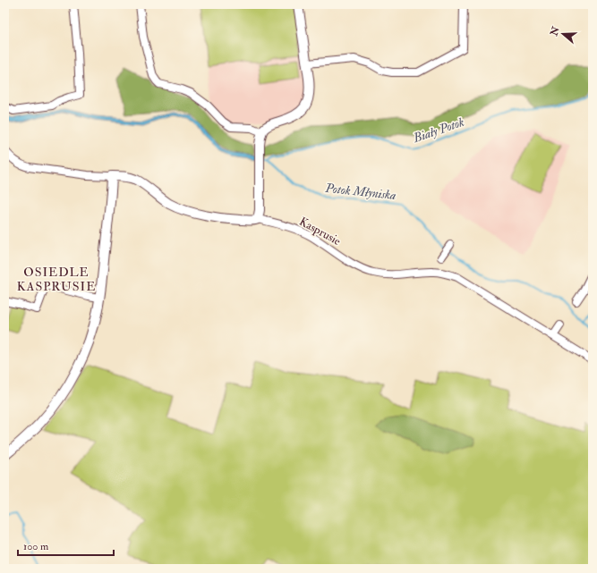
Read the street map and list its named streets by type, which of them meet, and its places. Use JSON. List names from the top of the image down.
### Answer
{
  "streets": {
    "street": ["Kasprusie"]
  },
  "districts": ["OSIEDLE KASPRUSIE"],
  "water": ["Biały Potok", "Potok Młyniska"],
  "scale_bar": "100 m",
  "north": "left"
}
